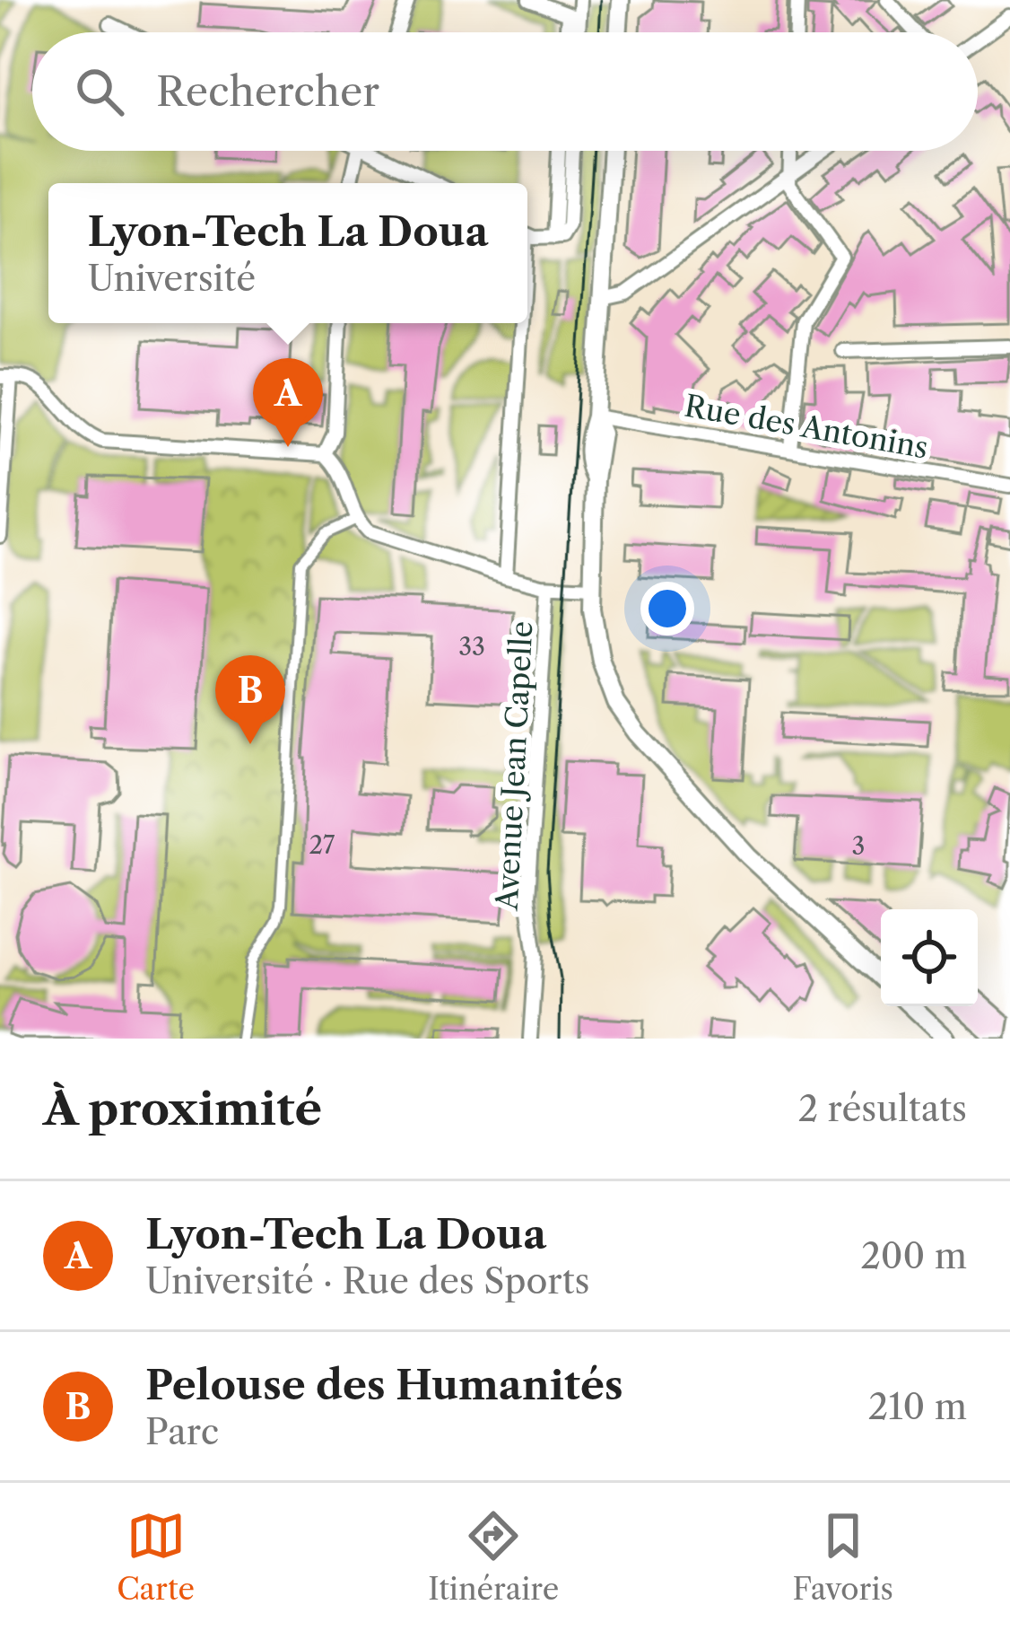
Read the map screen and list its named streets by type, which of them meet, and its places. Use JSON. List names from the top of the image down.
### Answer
{
  "streets": {
    "street": ["Rue des Antonins", "Avenue Jean Capelle"]
  },
  "house_numbers": ["33", "27", "3"],
  "page": {
    "search": "Rechercher",
    "popup": ["Lyon-Tech La Doua", "Université"],
    "pins": ["A", "B"],
    "heading": ["À proximité", "2 résultats"],
    "list": [
      {
        "mark": "A",
        "name": "Lyon-Tech La Doua",
        "note": "Université · Rue des Sports",
        "value": "200 m"
      },
      {
        "mark": "B",
        "name": "Pelouse des Humanités",
        "note": "Parc",
        "value": "210 m"
      }
    ],
    "nav": ["Carte", "Itinéraire", "Favoris"]
  }
}
